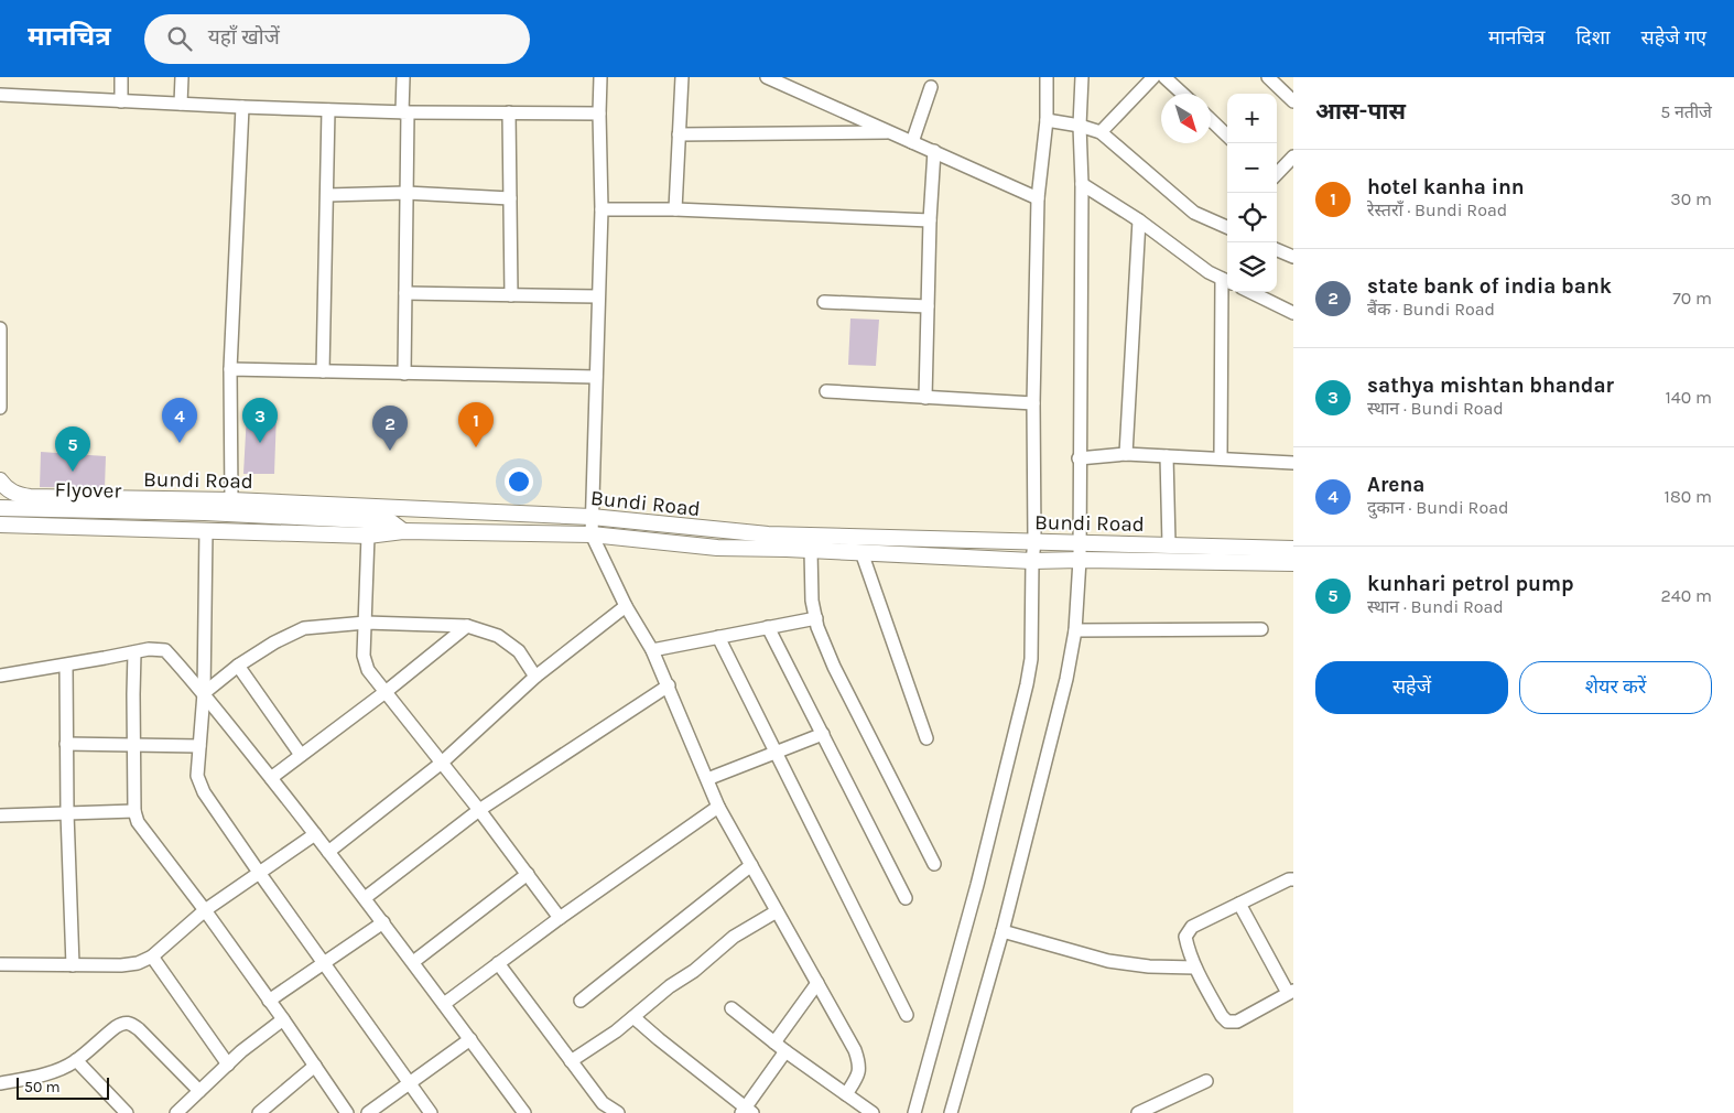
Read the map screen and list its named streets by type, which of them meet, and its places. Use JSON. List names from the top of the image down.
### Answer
{
  "streets": {
    "main road": ["Bundi Road", "Flyover"]
  },
  "crossings": [
    ["Bundi Road", "Flyover"]
  ],
  "scale_bar": "50 m",
  "north": "bottom right",
  "page": {
    "header": "मानचित्र",
    "search": "यहाँ खोजें",
    "nav": ["मानचित्र", "दिशा", "सहेजे गए"],
    "heading": ["आस-पास", "5 नतीजे"],
    "map_buttons": ["+", "−"],
    "list": [
      {
        "mark": "1",
        "name": "hotel kanha inn",
        "note": "रेस्तराँ · Bundi Road",
        "value": "30 m"
      },
      {
        "mark": "2",
        "name": "state bank of india bank",
        "note": "बैंक · Bundi Road",
        "value": "70 m"
      },
      {
        "mark": "3",
        "name": "sathya mishtan bhandar",
        "note": "स्थान · Bundi Road",
        "value": "140 m"
      },
      {
        "mark": "4",
        "name": "Arena",
        "note": "दुकान · Bundi Road",
        "value": "180 m"
      },
      {
        "mark": "5",
        "name": "kunhari petrol pump",
        "note": "स्थान · Bundi Road",
        "value": "240 m"
      }
    ],
    "pins": [
      "3",
      "4",
      "1",
      "2",
      "5"
    ],
    "buttons": ["सहेजें", "शेयर करें"],
    "scale": "50 m"
  }
}
